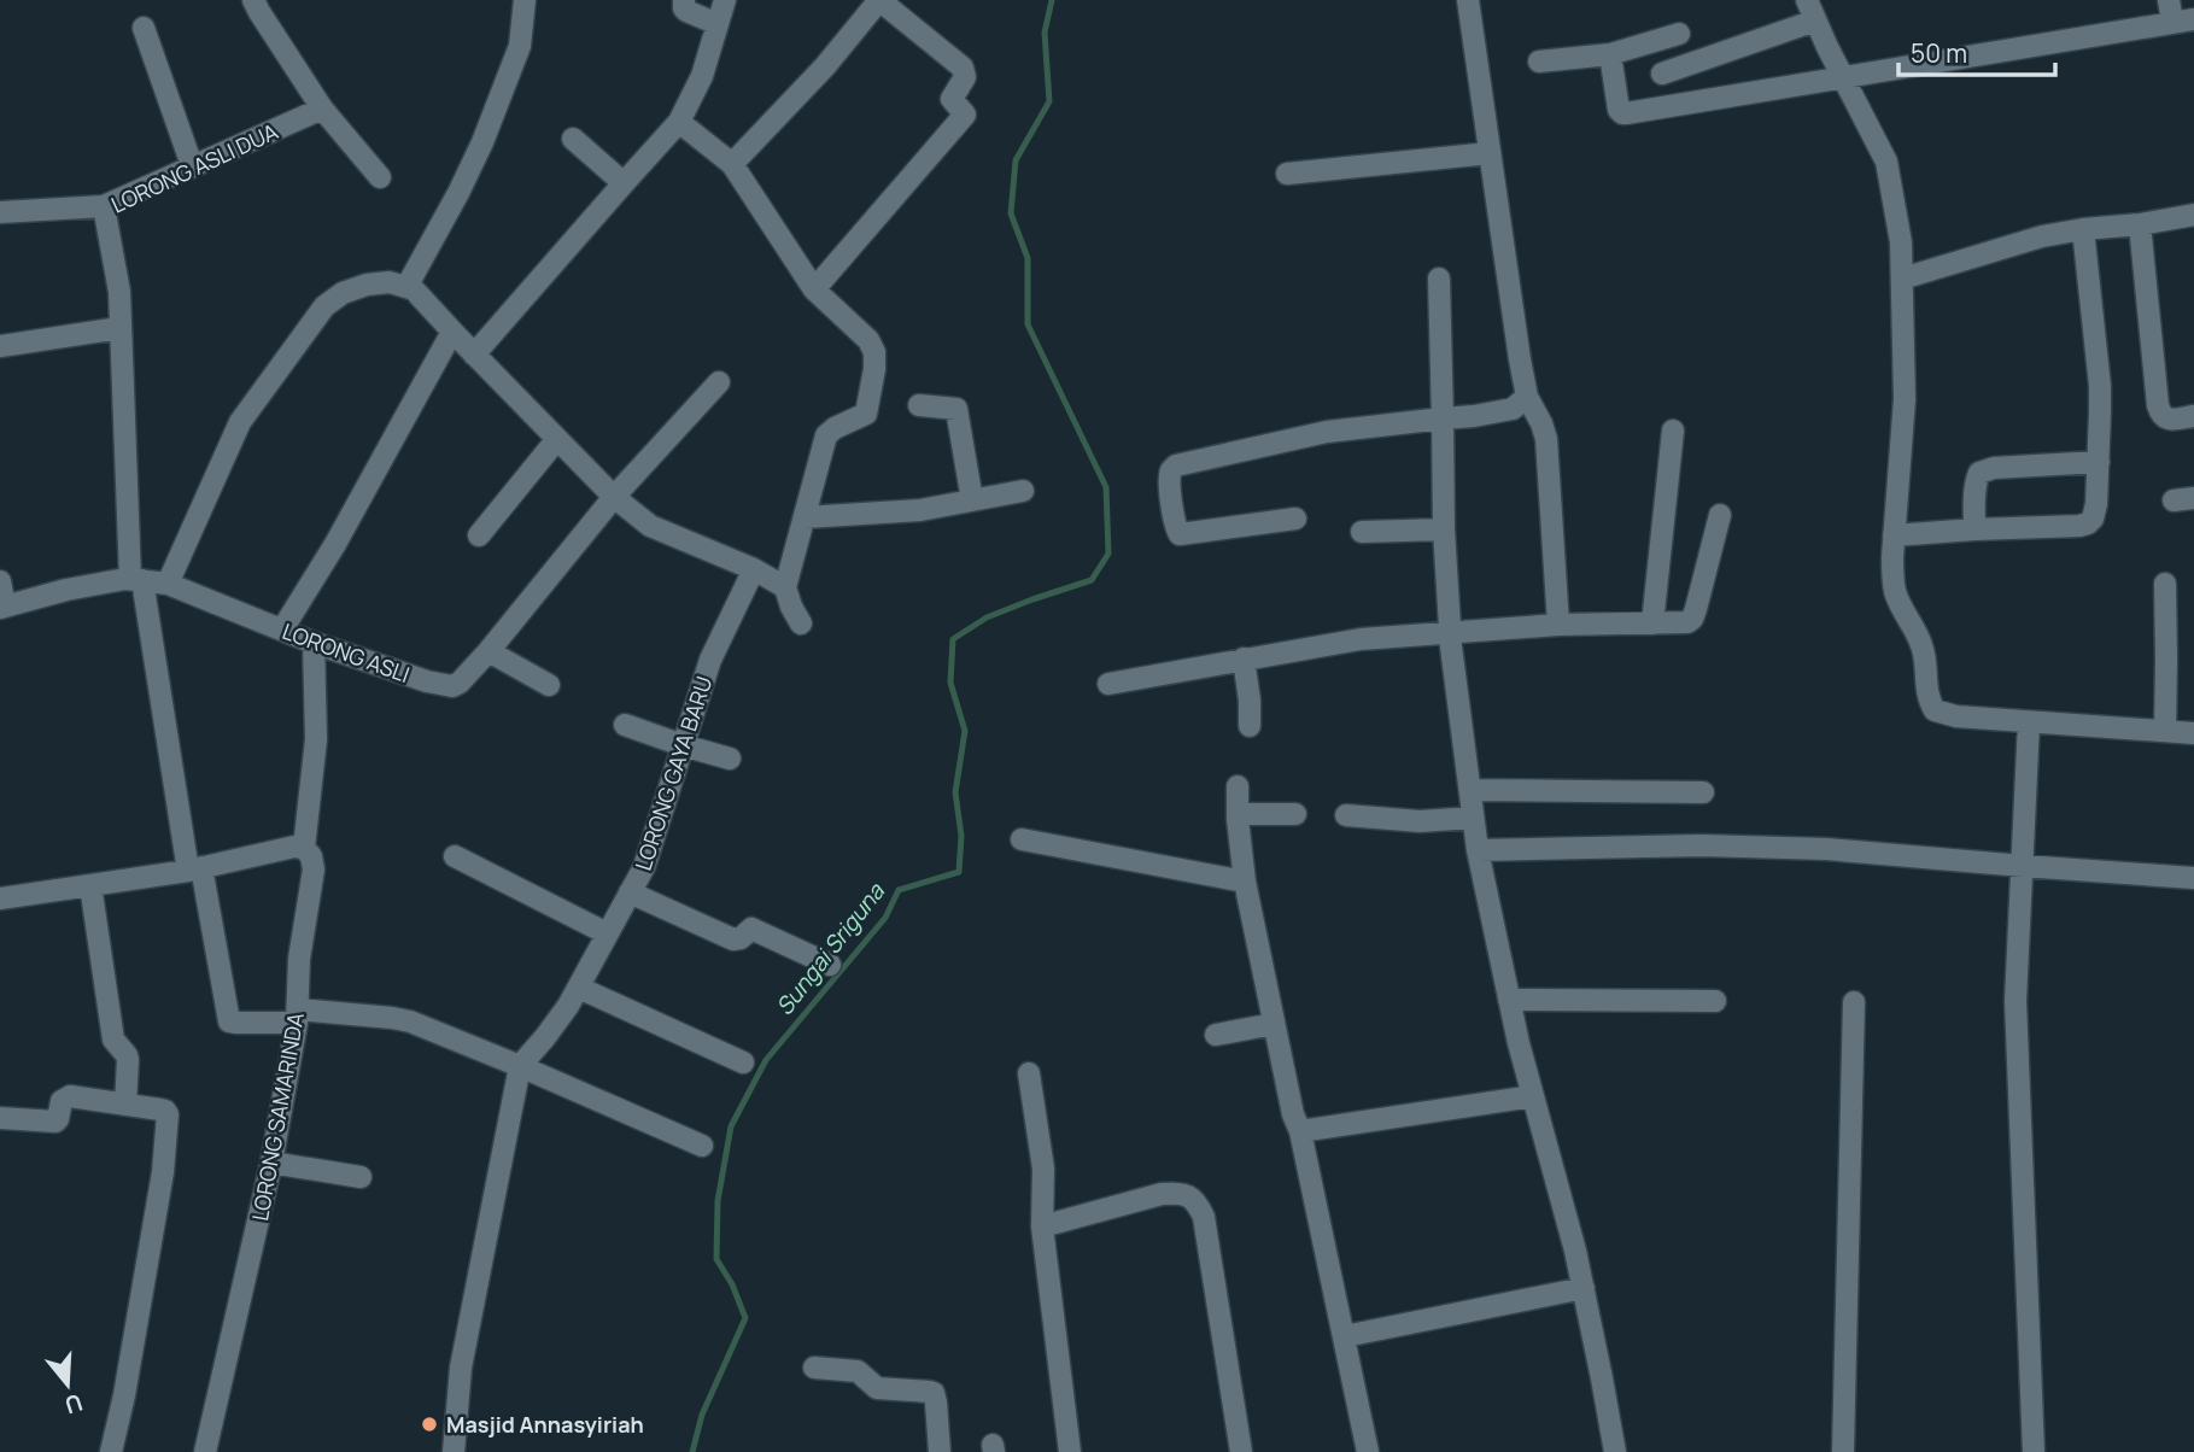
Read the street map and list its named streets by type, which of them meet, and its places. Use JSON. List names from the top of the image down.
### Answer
{
  "streets": {
    "street": [
      "LORONG ASLI DUA",
      "LORONG ASLI",
      "LORONG GAYA BARU",
      "LORONG SAMARINDA"
    ]
  },
  "crossings": [
    ["LORONG ASLI DUA", "LORONG ASLI"],
    ["LORONG ASLI DUA", "LORONG SAMARINDA"],
    ["LORONG ASLI", "LORONG SAMARINDA"]
  ],
  "water": ["Sungai Sriguna"],
  "places": ["Masjid Annasyiriah"],
  "scale_bar": "50 m",
  "north": "bottom"
}
